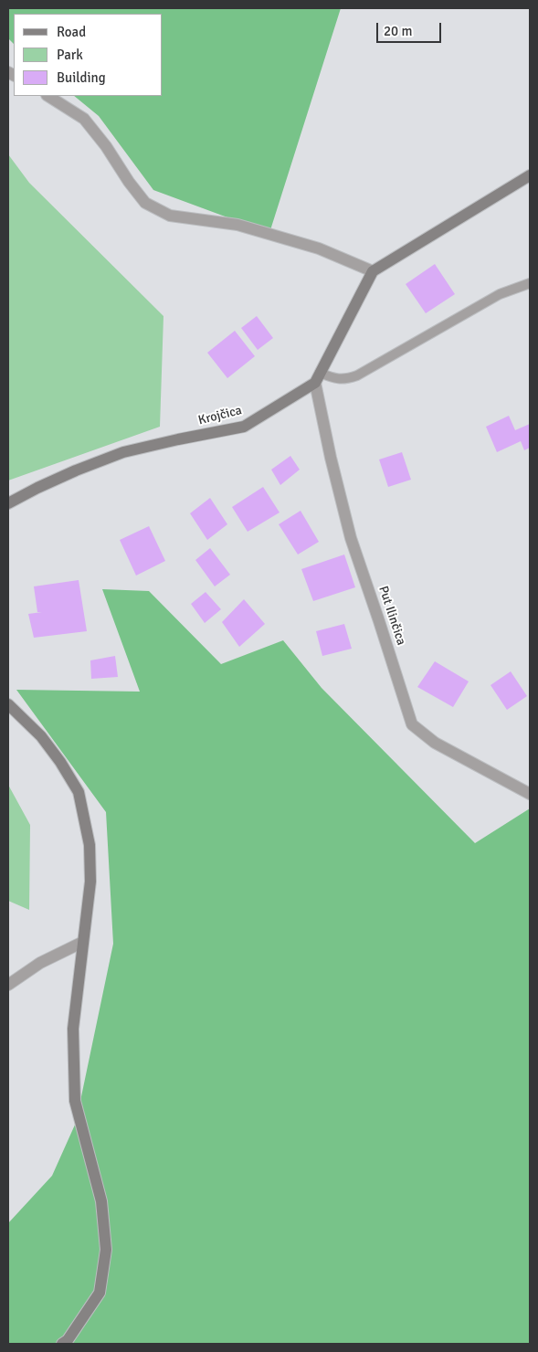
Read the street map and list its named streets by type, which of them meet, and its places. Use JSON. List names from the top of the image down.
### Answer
{
  "streets": {
    "main road": ["Krojčica"],
    "street": ["Put Ilinčica"]
  },
  "crossings": [
    ["Krojčica", "Put Ilinčica"]
  ],
  "legend": ["Road", "Park", "Building"],
  "scale_bar": "20 m"
}
